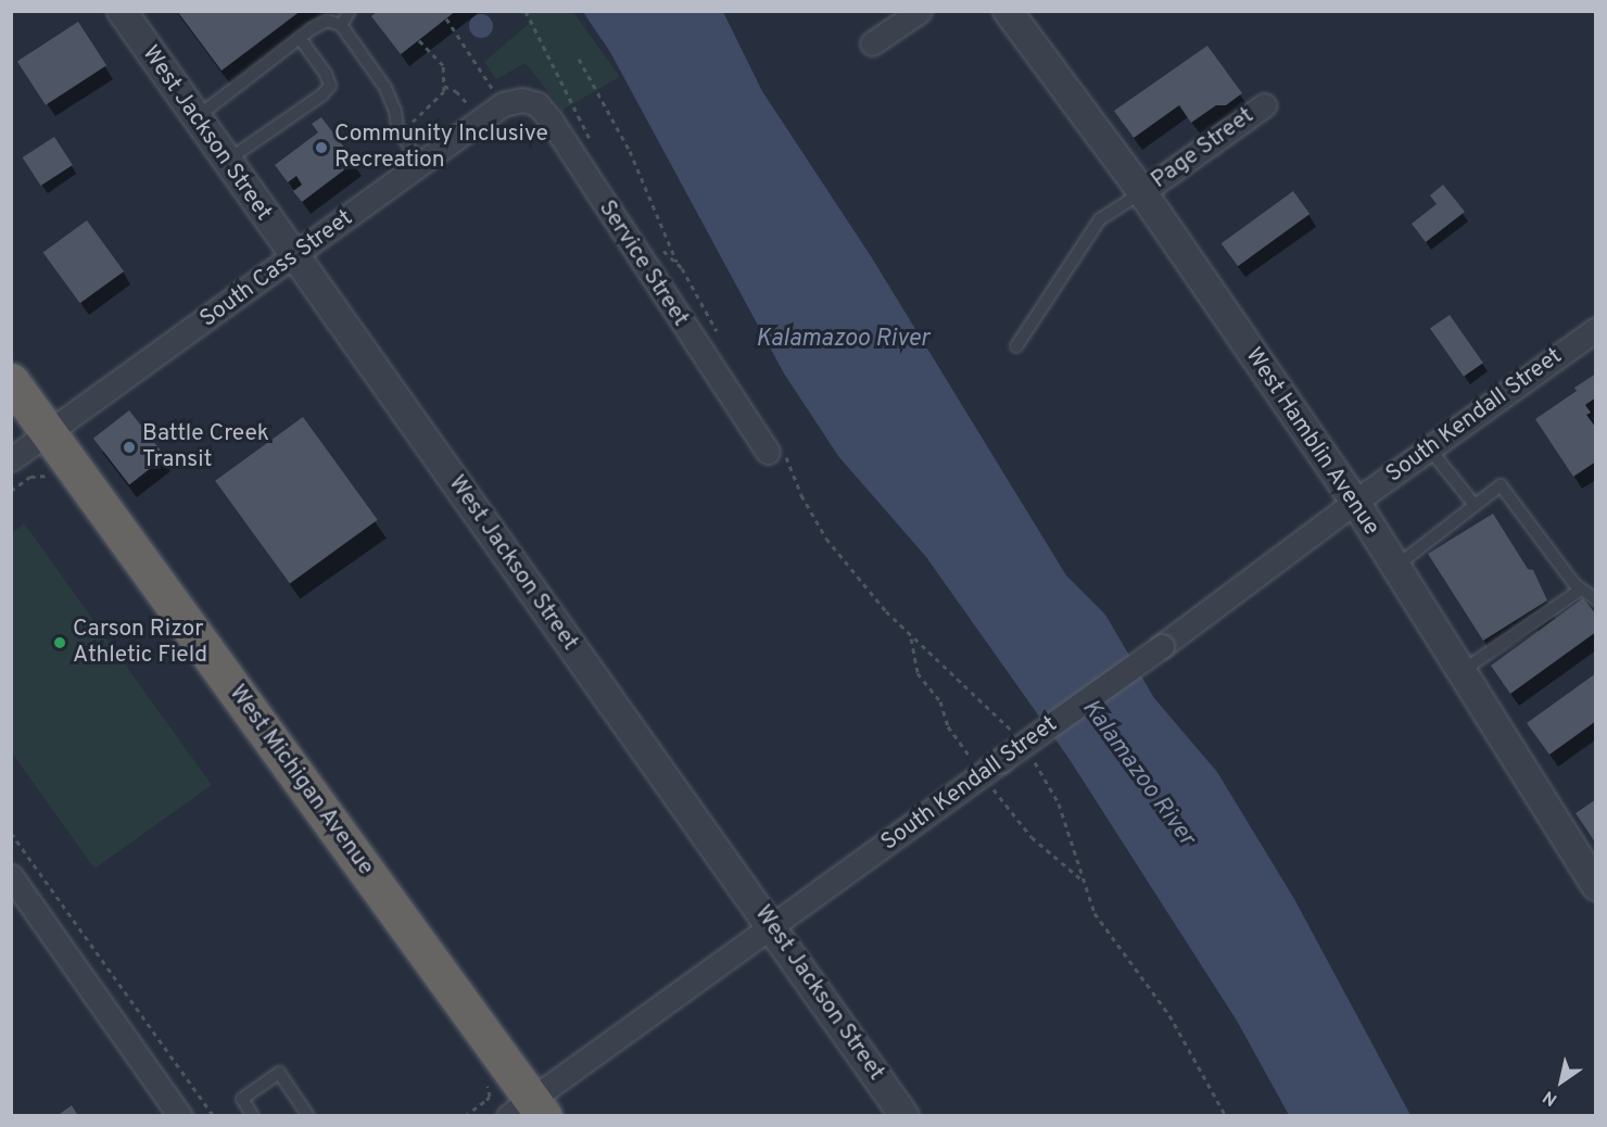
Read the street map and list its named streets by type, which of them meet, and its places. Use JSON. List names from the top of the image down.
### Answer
{
  "streets": {
    "highway": ["West Michigan Avenue"],
    "street": [
      "West Jackson Street",
      "Page Street",
      "Service Street",
      "South Cass Street",
      "South Kendall Street",
      "West Hamblin Avenue"
    ]
  },
  "crossings": [
    ["West Jackson Street", "South Cass Street"],
    ["West Jackson Street", "South Kendall Street"],
    ["Page Street", "West Hamblin Avenue"],
    ["Service Street", "South Cass Street"],
    ["South Cass Street", "West Michigan Avenue"],
    ["South Kendall Street", "West Hamblin Avenue"],
    ["South Kendall Street", "West Michigan Avenue"]
  ],
  "water": ["Kalamazoo River"],
  "places": ["Community Inclusive Recreation", "Battle Creek Transit", "Carson Rizor Athletic Field"],
  "north": "bottom left"
}
